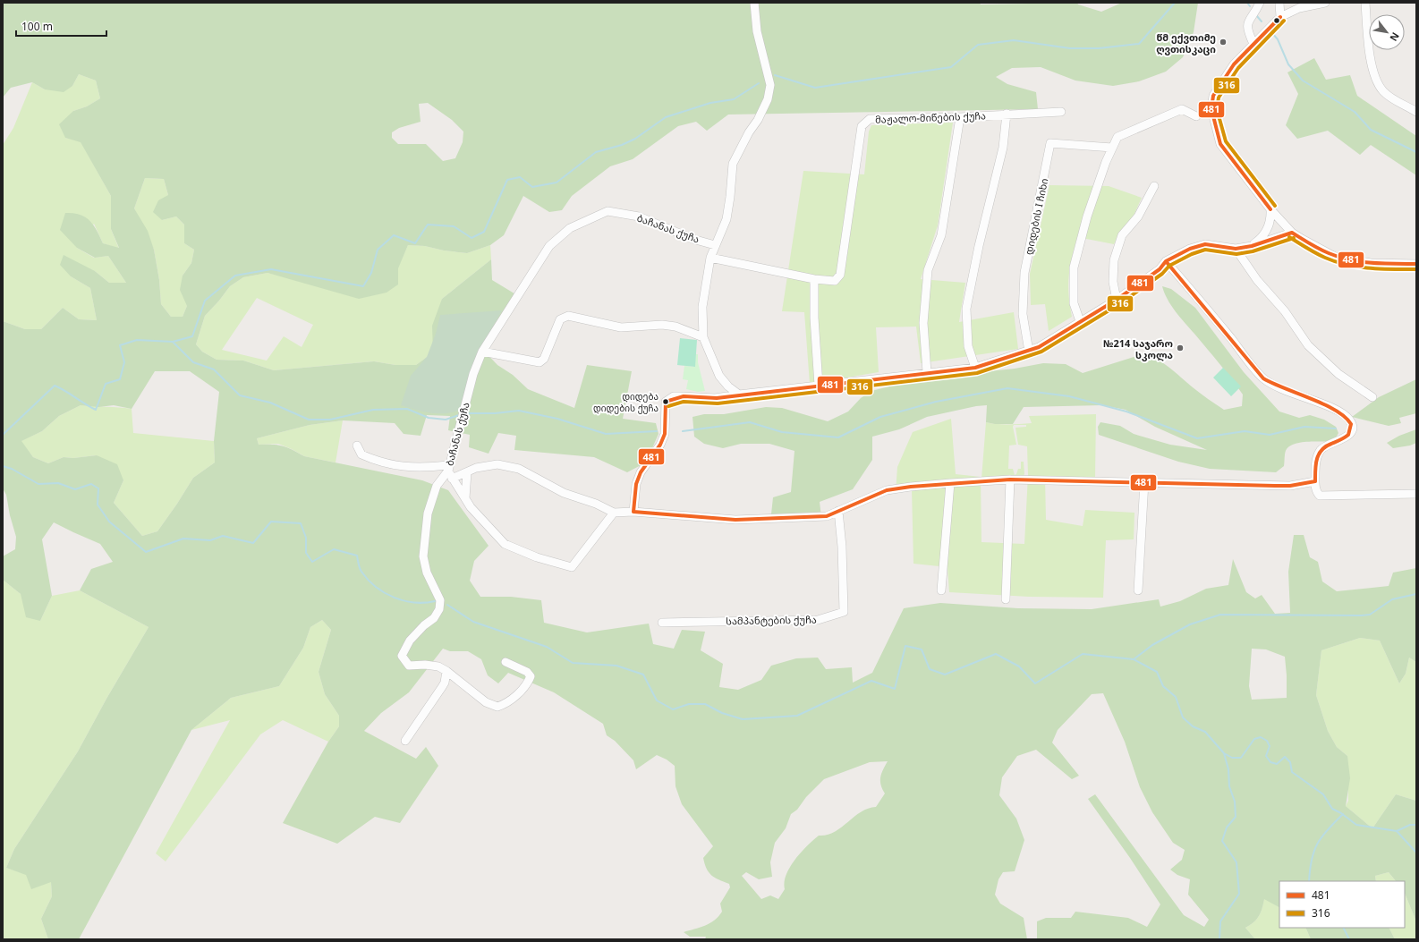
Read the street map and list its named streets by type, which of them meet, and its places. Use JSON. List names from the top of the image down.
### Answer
{
  "streets": {
    "street": [
      "მაჟალო-მიწების ქუჩა",
      "დიდების I ჩიხი",
      "ბაჩანას ქუჩა",
      "სამპანტების ქუჩა"
    ]
  },
  "places": ["წმ ექვთიმე ღვთისკაცი", "№214 საჯარო სკოლა", "დიდება დიდების ქუჩა"],
  "lines": ["transit line 481", "transit line 316"],
  "legend": ["481", "316"],
  "scale_bar": "100 m",
  "north": "bottom right"
}
